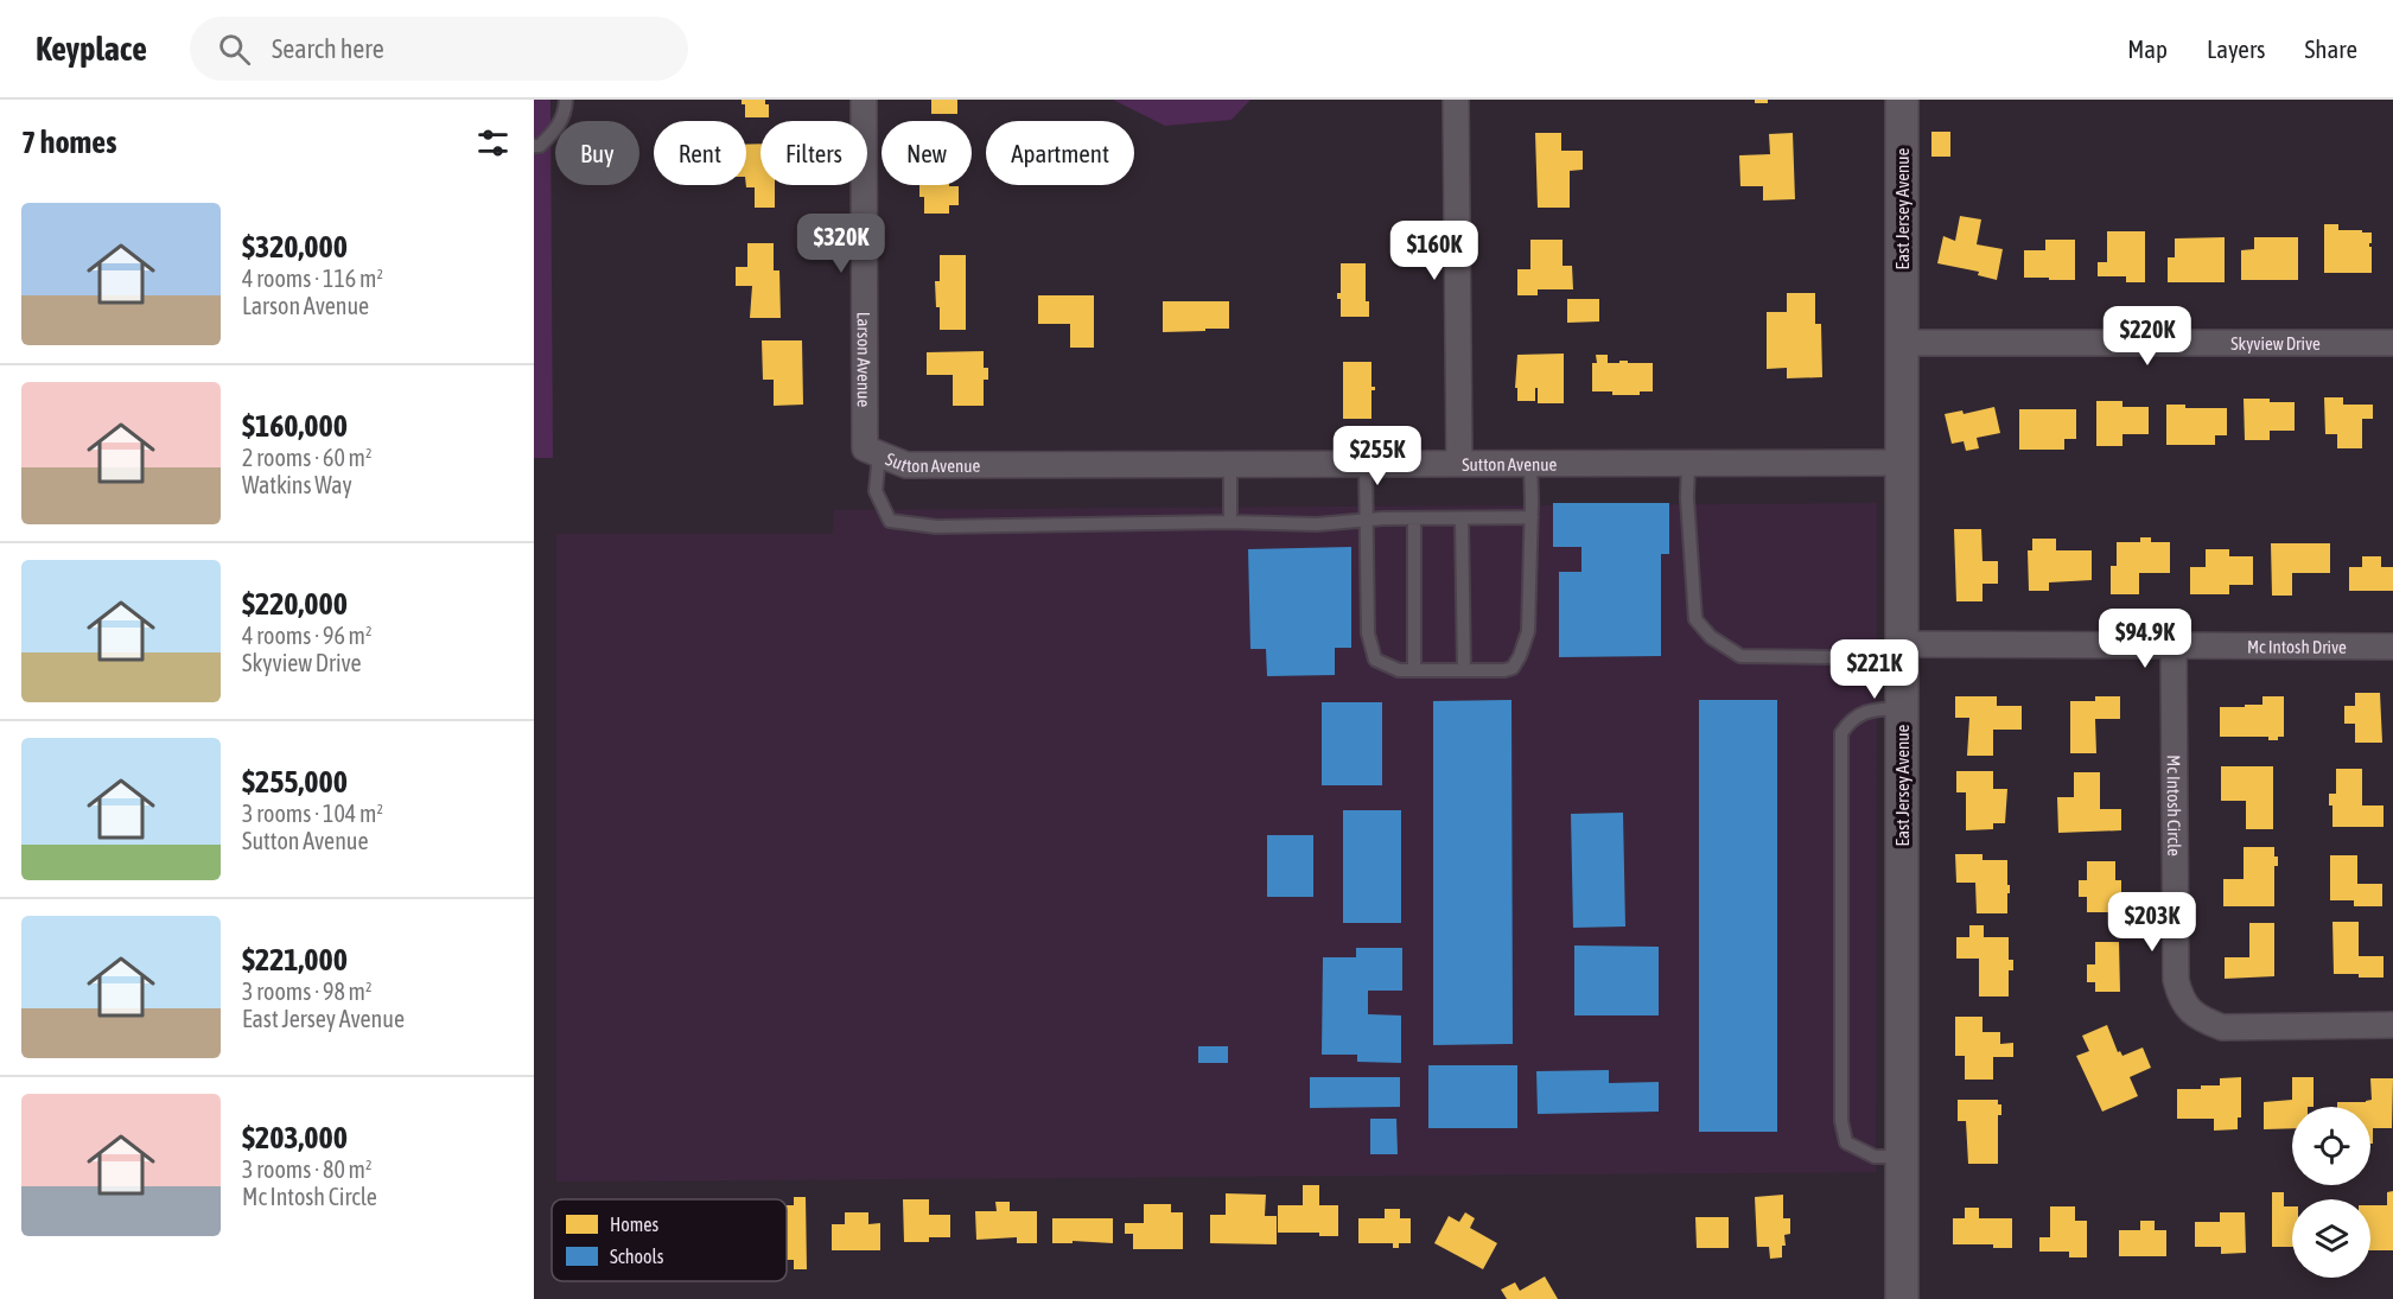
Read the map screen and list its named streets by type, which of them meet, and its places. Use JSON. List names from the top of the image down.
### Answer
{
  "streets": {
    "street": [
      "East Jersey Avenue",
      "Skyview Drive",
      "Larson Avenue",
      "Sutton Avenue",
      "Mc Intosh Drive",
      "Mc Intosh Circle"
    ]
  },
  "crossings": [
    ["East Jersey Avenue", "Skyview Drive"],
    ["East Jersey Avenue", "Sutton Avenue"],
    ["East Jersey Avenue", "Mc Intosh Drive"],
    ["Larson Avenue", "Sutton Avenue"],
    ["Mc Intosh Drive", "Mc Intosh Circle"]
  ],
  "legend": ["Homes", "Schools"],
  "page": {
    "header": "Keyplace",
    "search": "Search here",
    "nav": ["Map", "Layers", "Share"],
    "heading": "7 homes",
    "chip": [
      "Buy",
      "Rent",
      "Filters",
      "New",
      "Apartment"
    ],
    "list": [
      {
        "name": "$320,000",
        "note": "4 rooms · 116 m² · Larson Avenue"
      },
      {
        "name": "$160,000",
        "note": "2 rooms · 60 m² · Watkins Way"
      },
      {
        "name": "$220,000",
        "note": "4 rooms · 96 m² · Skyview Drive"
      },
      {
        "name": "$255,000",
        "note": "3 rooms · 104 m² · Sutton Avenue"
      },
      {
        "name": "$221,000",
        "note": "3 rooms · 98 m² · East Jersey Avenue"
      },
      {
        "name": "$203,000",
        "note": "3 rooms · 80 m² · Mc Intosh Circle"
      }
    ],
    "price": [
      "$320K",
      "$160K",
      "$220K",
      "$255K",
      "$94.9K",
      "$221K",
      "$203K"
    ]
  }
}
